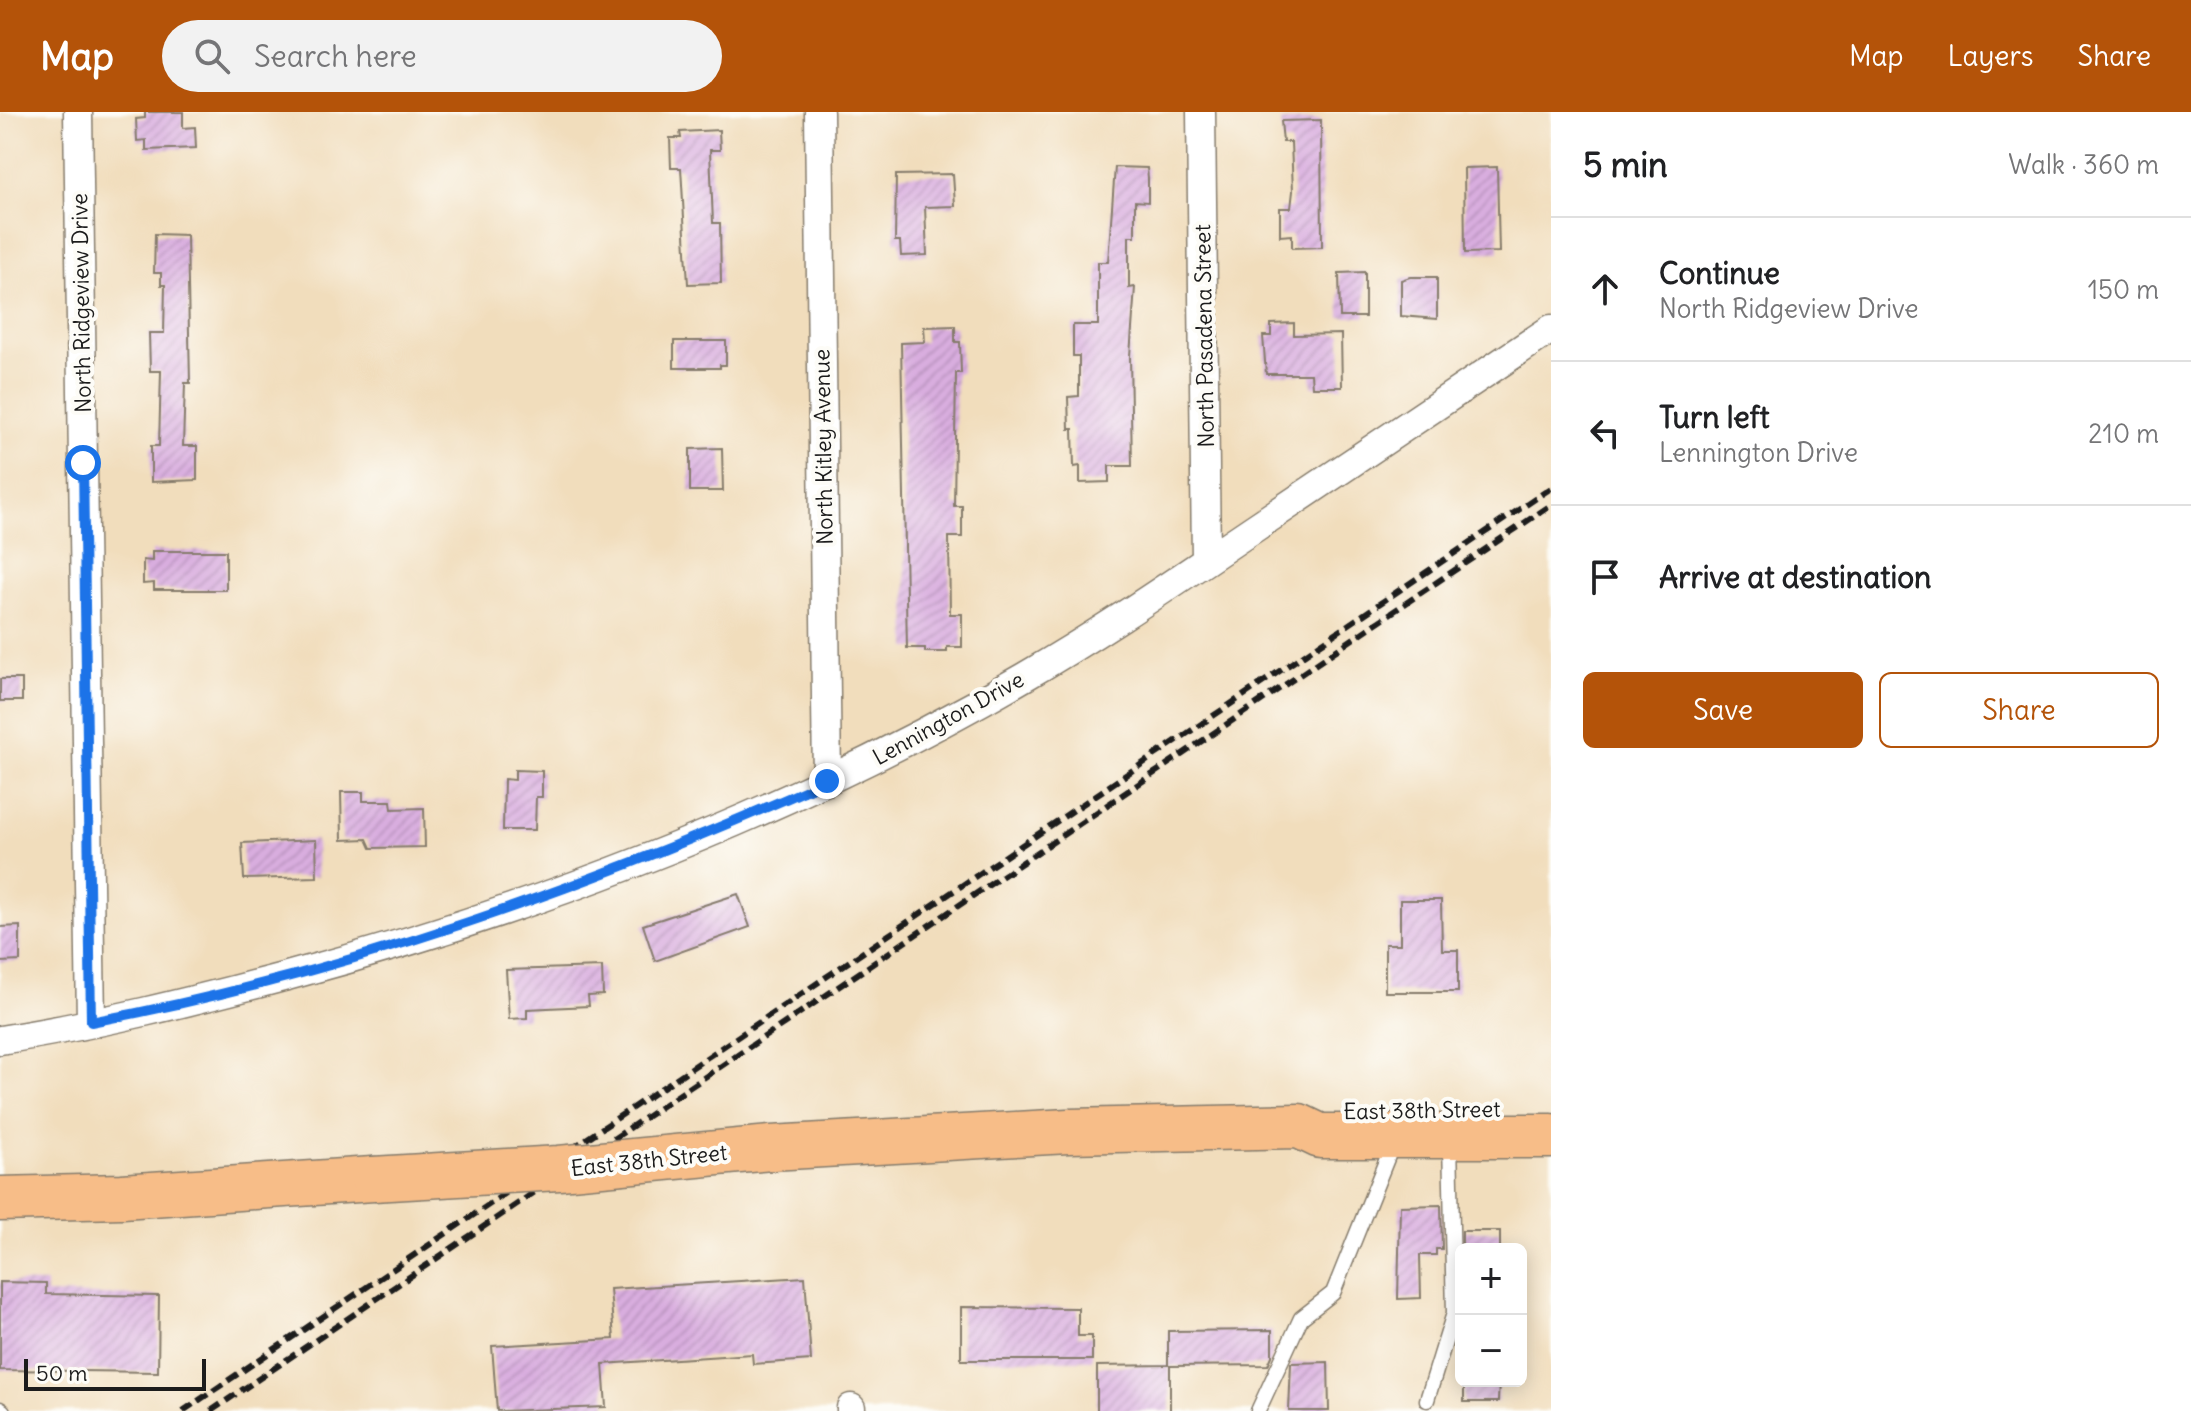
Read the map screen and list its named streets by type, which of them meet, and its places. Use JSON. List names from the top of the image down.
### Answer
{
  "streets": {
    "main road": ["East 38th Street"],
    "street": [
      "North Ridgeview Drive",
      "North Pasadena Street",
      "North Kitley Avenue",
      "Lennington Drive"
    ]
  },
  "crossings": [
    ["North Ridgeview Drive", "Lennington Drive"],
    ["North Pasadena Street", "Lennington Drive"],
    ["North Kitley Avenue", "Lennington Drive"]
  ],
  "scale_bar": "50 m",
  "page": {
    "header": "Map",
    "search": "Search here",
    "nav": ["Map", "Layers", "Share"],
    "heading": ["5 min", "Walk · 360 m"],
    "list": [
      ["Continue", "North Ridgeview Drive", "150 m"],
      ["Turn left", "Lennington Drive", "210 m"],
      "Arrive at destination"
    ],
    "buttons": ["Save", "Share"],
    "map_buttons": ["+", "−"],
    "scale": "50 m"
  }
}
